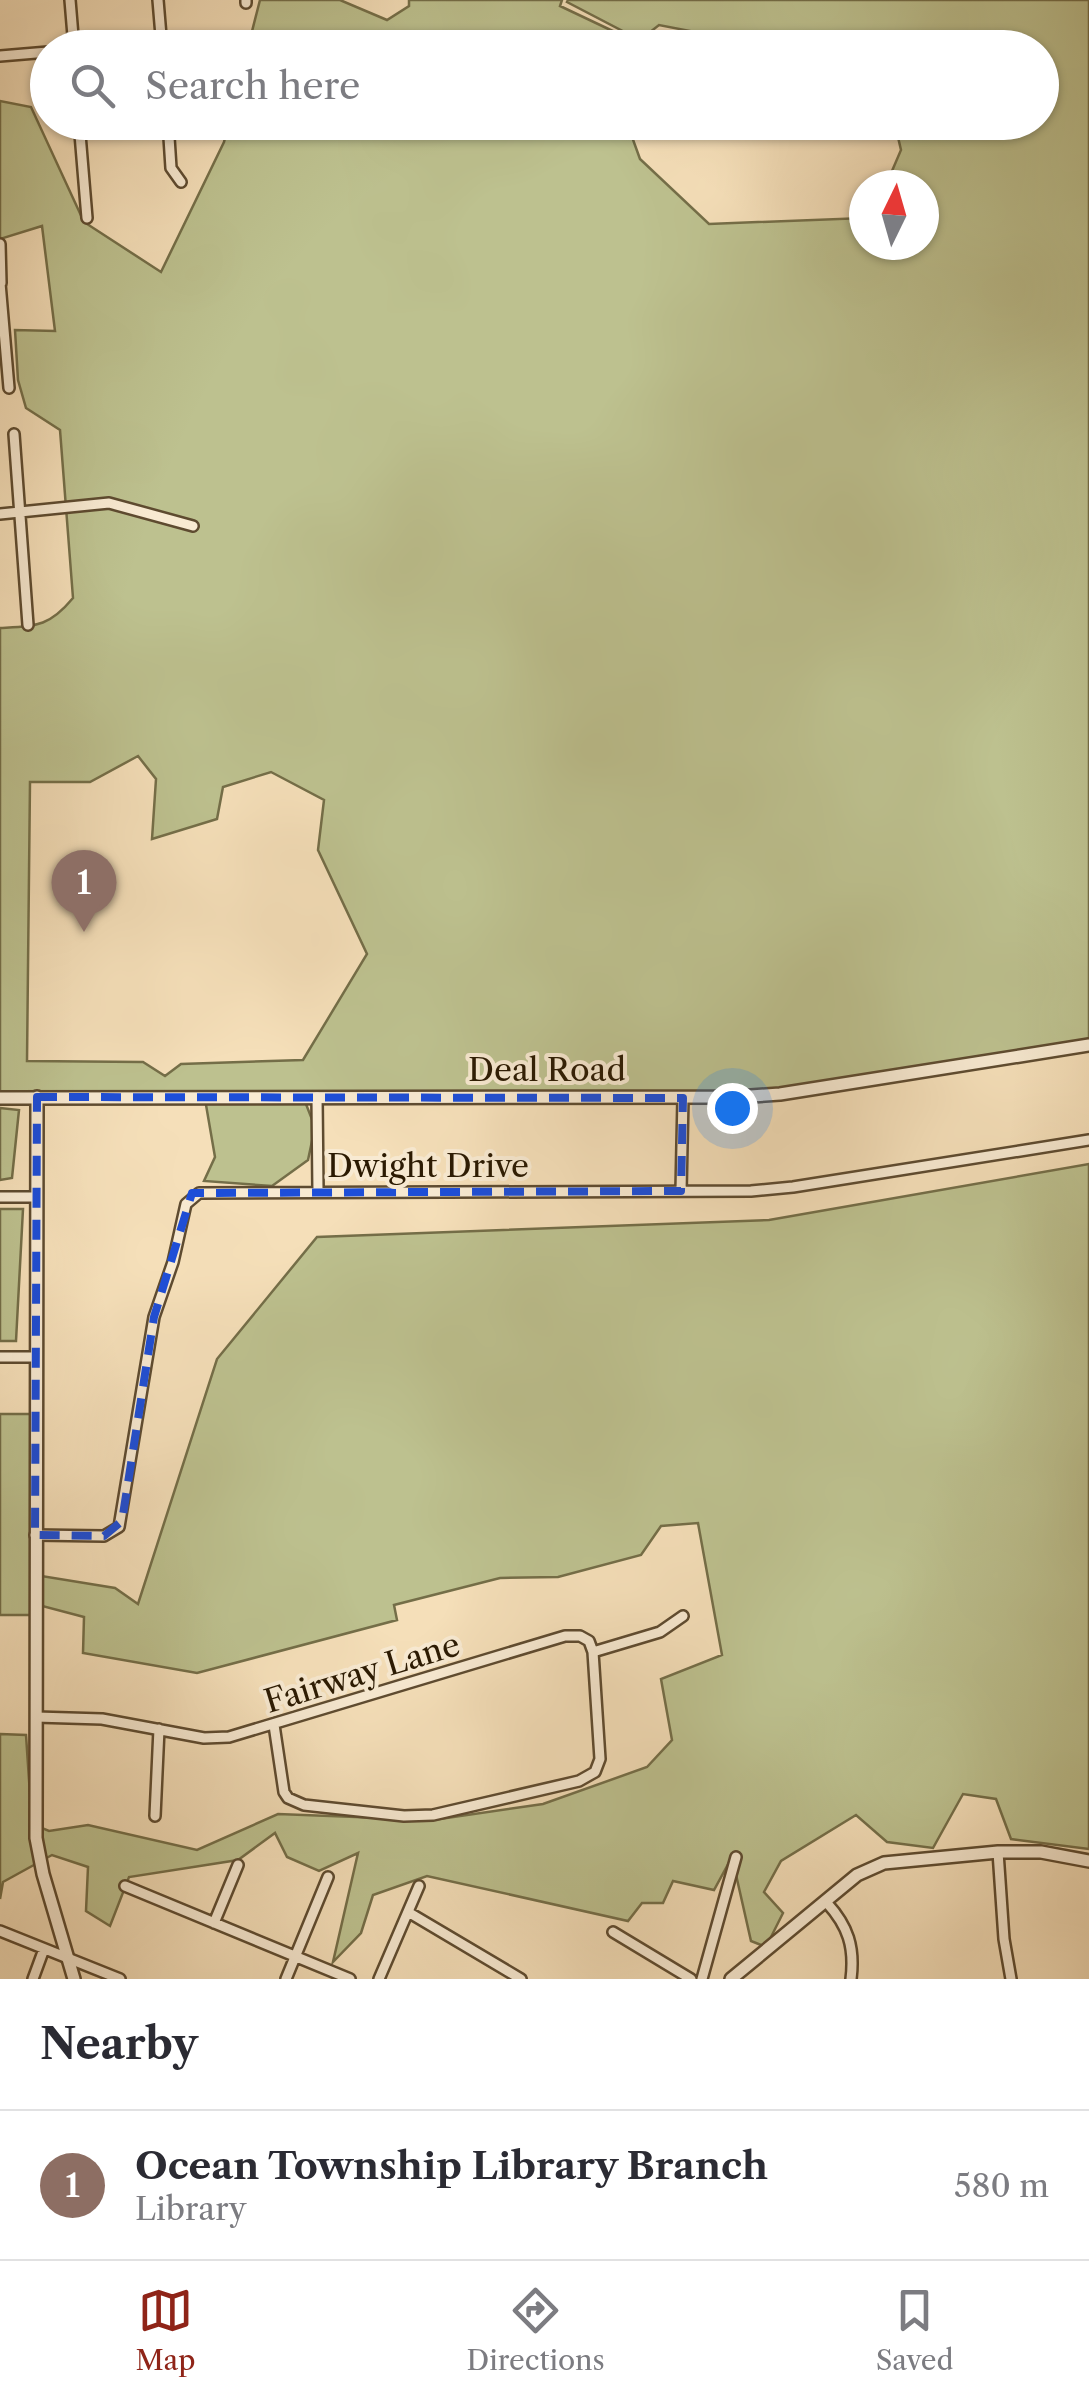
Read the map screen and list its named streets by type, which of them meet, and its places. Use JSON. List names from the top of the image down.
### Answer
{
  "streets": {
    "street": ["Deal Road", "Dwight Drive", "Fairway Lane"]
  },
  "north": "top",
  "page": {
    "search": "Search here",
    "pins": "1",
    "heading": "Nearby",
    "list": [
      {
        "mark": "1",
        "name": "Ocean Township Library Branch",
        "note": "Library",
        "value": "580 m"
      }
    ],
    "nav": ["Map", "Directions", "Saved"]
  }
}
